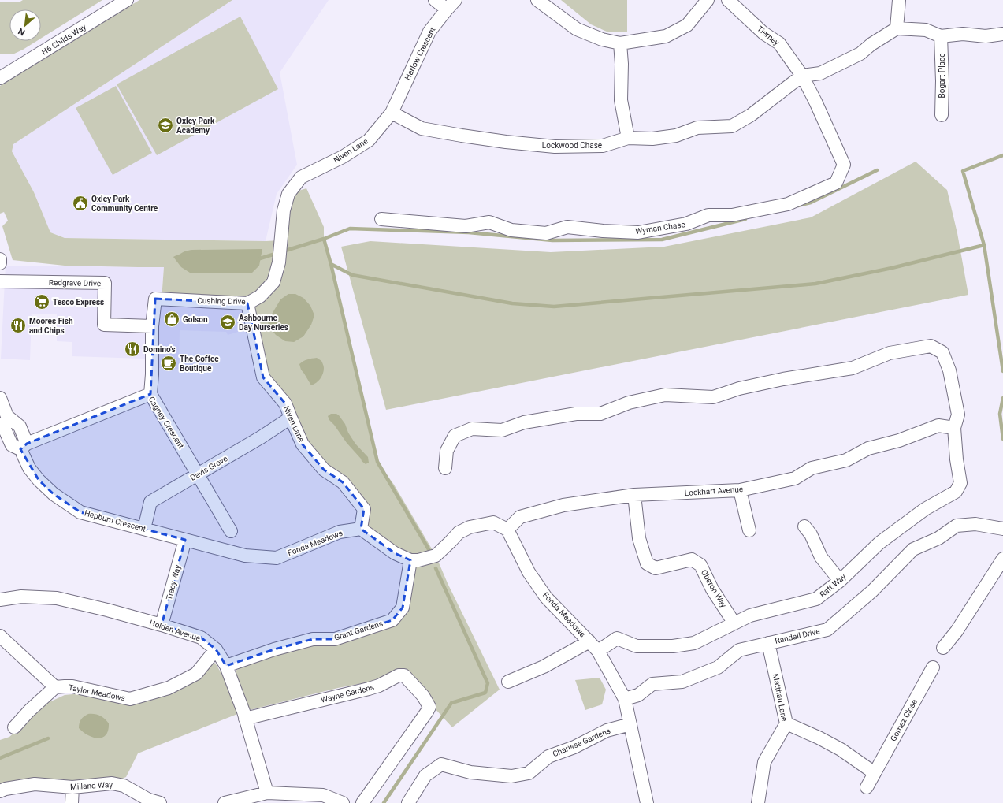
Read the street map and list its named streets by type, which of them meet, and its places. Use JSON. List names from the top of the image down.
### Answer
{
  "streets": {
    "street": [
      "Tierney",
      "H6 Childs Way",
      "Harlow Crescent",
      "Bogart Place",
      "Lockwood Chase",
      "Niven Lane",
      "Wyman Chase",
      "Redgrave Drive",
      "Cushing Drive",
      "Cagney Crescent",
      "Davis Grove",
      "Lockhart Avenue",
      "Hepburn Crescent",
      "Fonda Meadows",
      "Tracy Way",
      "Raft Way",
      "Oberon Way",
      "Holden Avenue",
      "Grant Gardens",
      "Randall Drive",
      "Taylor Meadows",
      "Wayne Gardens",
      "Matthau Lane",
      "Gomez Close",
      "Charisse Gardens",
      "Milland Way"
    ]
  },
  "crossings": [
    ["Tierney", "Lockwood Chase"],
    ["Tierney", "Wyman Chase"],
    ["Harlow Crescent", "Lockwood Chase"],
    ["Harlow Crescent", "Niven Lane"],
    ["Lockwood Chase", "Niven Lane"],
    ["Lockwood Chase", "Wyman Chase"],
    ["Niven Lane", "Cushing Drive"],
    ["Niven Lane", "Davis Grove"],
    ["Niven Lane", "Fonda Meadows"],
    ["Redgrave Drive", "Cushing Drive"],
    ["Cagney Crescent", "Davis Grove"],
    ["Cagney Crescent", "Hepburn Crescent"],
    ["Davis Grove", "Hepburn Crescent"],
    ["Lockhart Avenue", "Fonda Meadows"],
    ["Lockhart Avenue", "Raft Way"],
    ["Lockhart Avenue", "Oberon Way"],
    ["Hepburn Crescent", "Fonda Meadows"],
    ["Hepburn Crescent", "Tracy Way"],
    ["Fonda Meadows", "Tracy Way"],
    ["Fonda Meadows", "Raft Way"],
    ["Fonda Meadows", "Randall Drive"],
    ["Fonda Meadows", "Charisse Gardens"],
    ["Tracy Way", "Holden Avenue"],
    ["Raft Way", "Oberon Way"],
    ["Holden Avenue", "Grant Gardens"],
    ["Holden Avenue", "Taylor Meadows"],
    ["Holden Avenue", "Wayne Gardens"],
    ["Randall Drive", "Matthau Lane"]
  ],
  "places": {
    "school or university": ["Oxley Park Academy", "Ashbourne Day Nurseries"],
    "public building": ["Oxley Park Community Centre"],
    "supermarket": ["Tesco Express"],
    "shop": ["Golson"],
    "restaurant": ["Moores Fish and Chips", "Domino's"],
    "cafe": ["The Coffee Boutique"]
  },
  "north": "bottom left"
}
